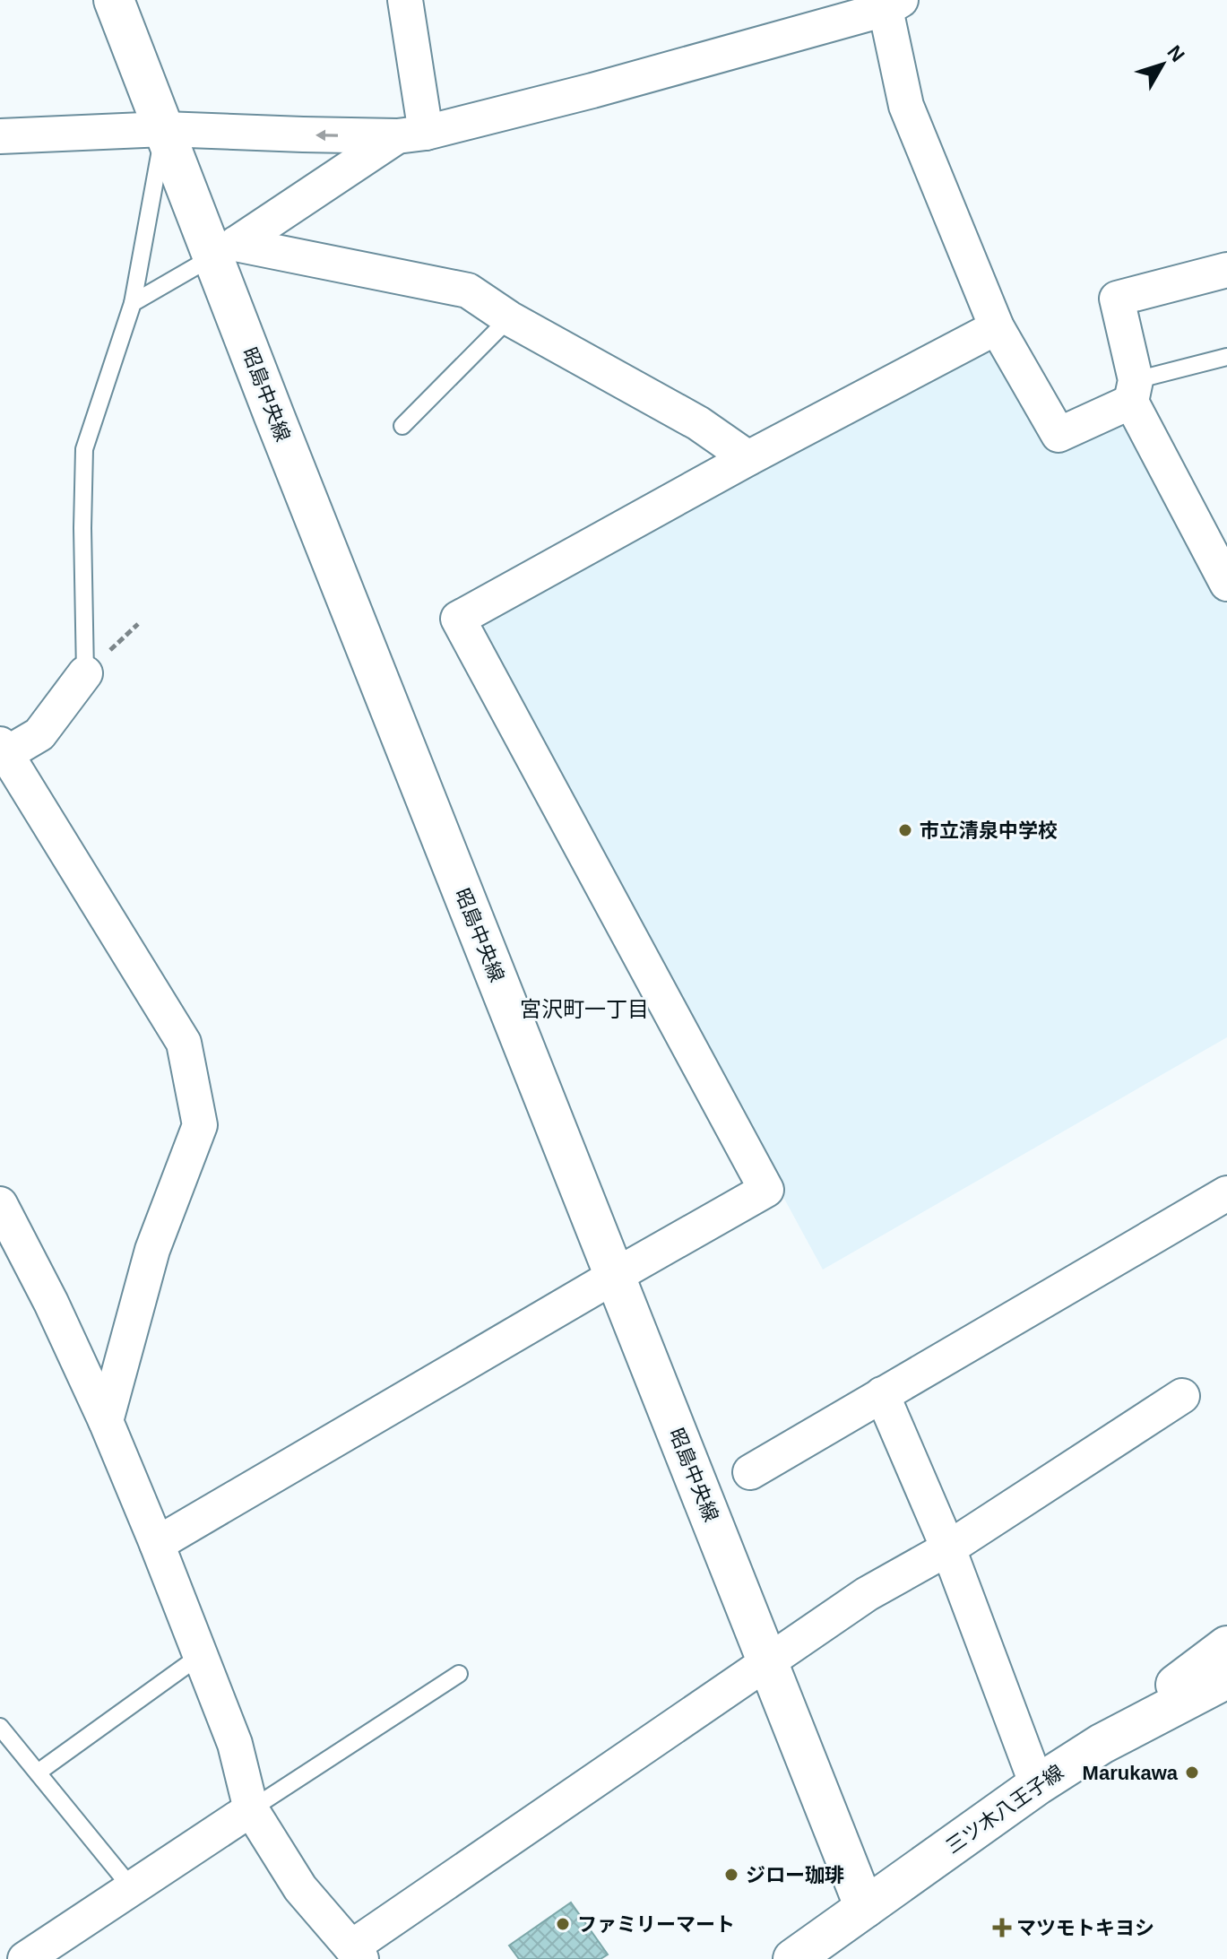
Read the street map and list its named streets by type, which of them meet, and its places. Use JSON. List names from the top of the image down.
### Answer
{
  "streets": {
    "street": ["昭島中央線", "三ツ木八王子線"]
  },
  "crossings": [
    ["昭島中央線", "三ツ木八王子線"]
  ],
  "districts": ["宮沢町一丁目"],
  "places": {
    "other": [
      "市立清泉中学校",
      "Marukawa",
      "ジロー珈琲",
      "ファミリーマート"
    ],
    "health": ["マツモトキヨシ"]
  },
  "north": "top right"
}
